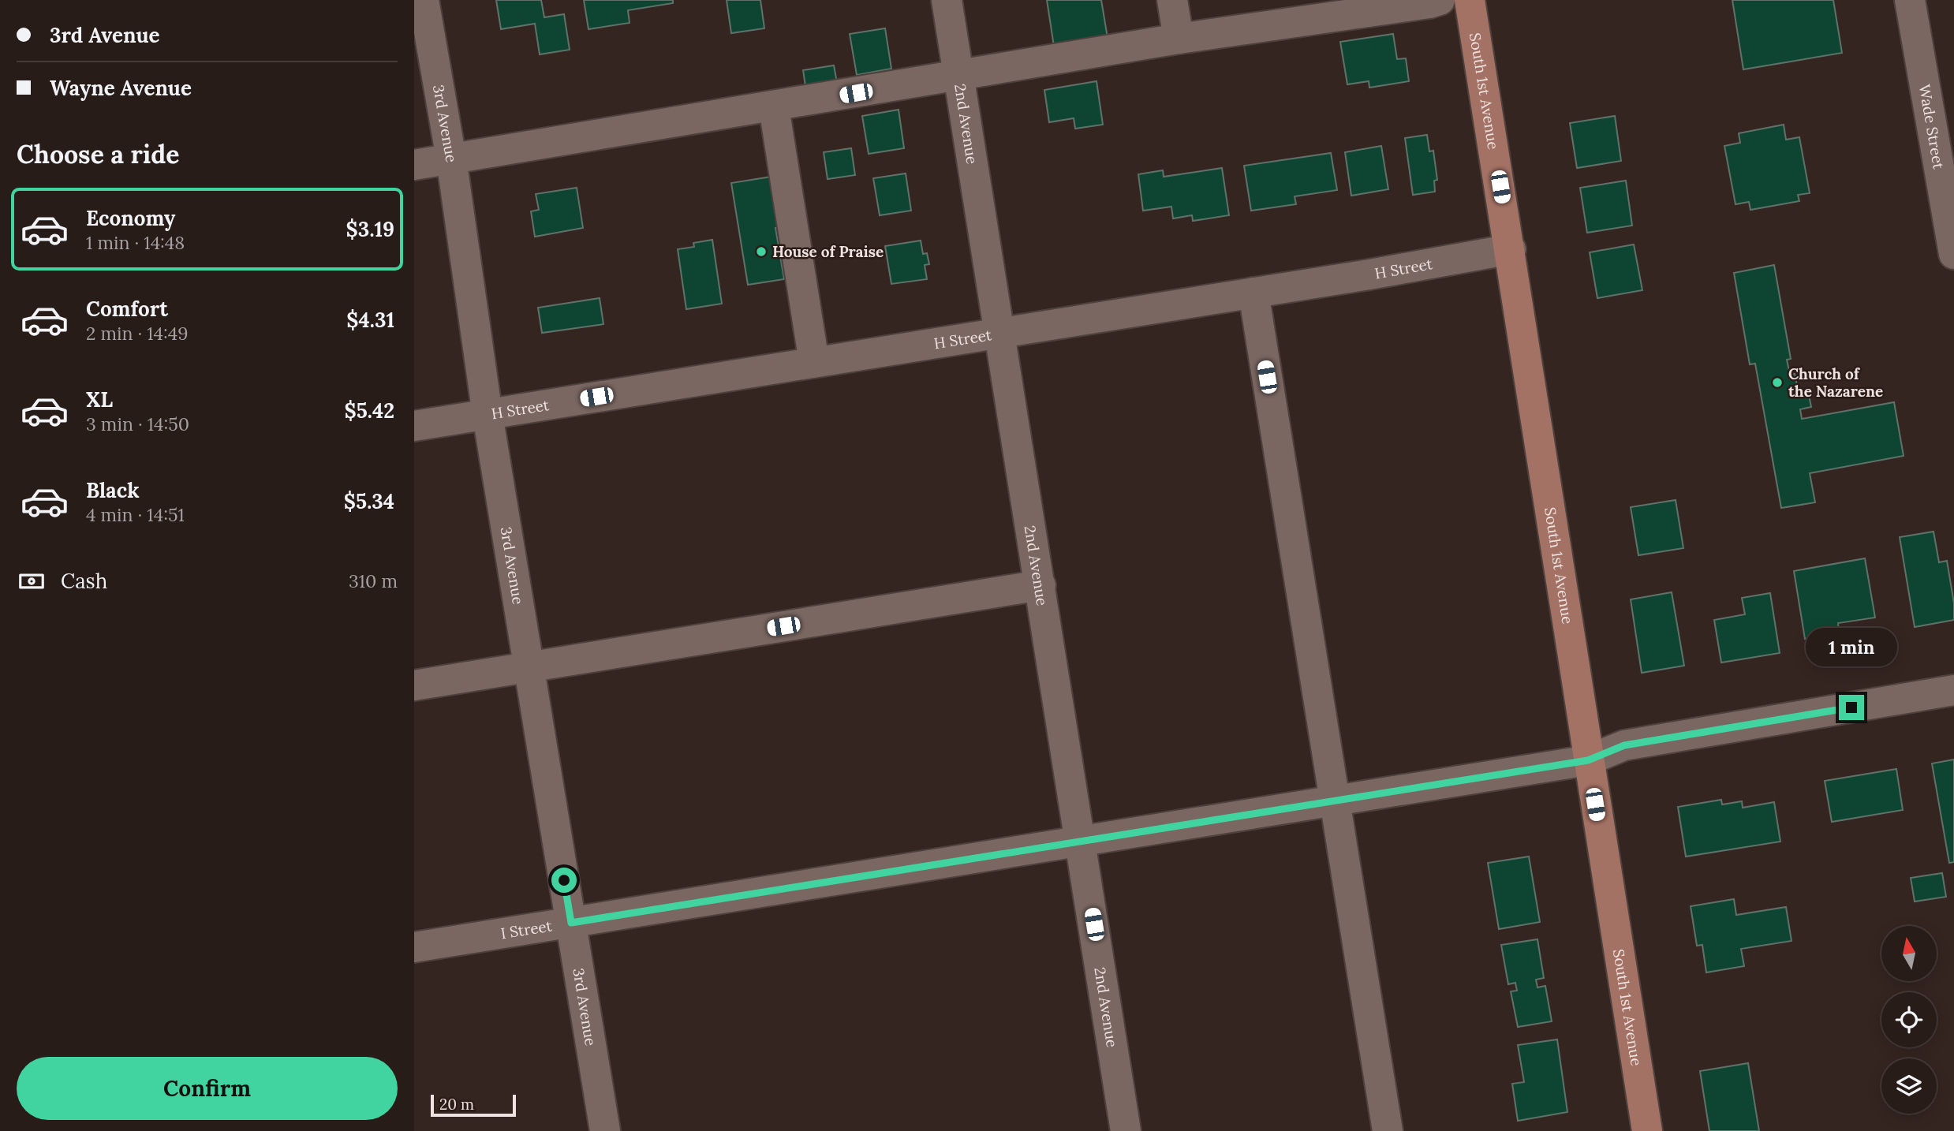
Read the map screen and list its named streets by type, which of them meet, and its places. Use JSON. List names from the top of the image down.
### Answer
{
  "streets": {
    "main road": ["South 1st Avenue"],
    "street": [
      "3rd Avenue",
      "2nd Avenue",
      "Wade Street",
      "H Street",
      "I Street"
    ]
  },
  "crossings": [
    ["South 1st Avenue", "H Street"],
    ["South 1st Avenue", "I Street"],
    ["3rd Avenue", "H Street"],
    ["3rd Avenue", "I Street"],
    ["2nd Avenue", "H Street"],
    ["2nd Avenue", "I Street"]
  ],
  "places": ["House of Praise", "Church of the Nazarene"],
  "scale_bar": "20 m",
  "north": "top",
  "page": {
    "banner": ["3rd Avenue", "Wayne Avenue"],
    "heading": "Choose a ride",
    "list": [
      {
        "name": "Economy",
        "note": "1 min · 14:48",
        "value": "$3.19"
      },
      {
        "name": "Comfort",
        "note": "2 min · 14:49",
        "value": "$4.31"
      },
      {
        "name": "XL",
        "note": "3 min · 14:50",
        "value": "$5.42"
      },
      {
        "name": "Black",
        "note": "4 min · 14:51",
        "value": "$5.34"
      }
    ],
    "pay": ["Cash", "310 m"],
    "bubble": "1 min",
    "buttons": "Confirm",
    "scale": "20 m"
  }
}
